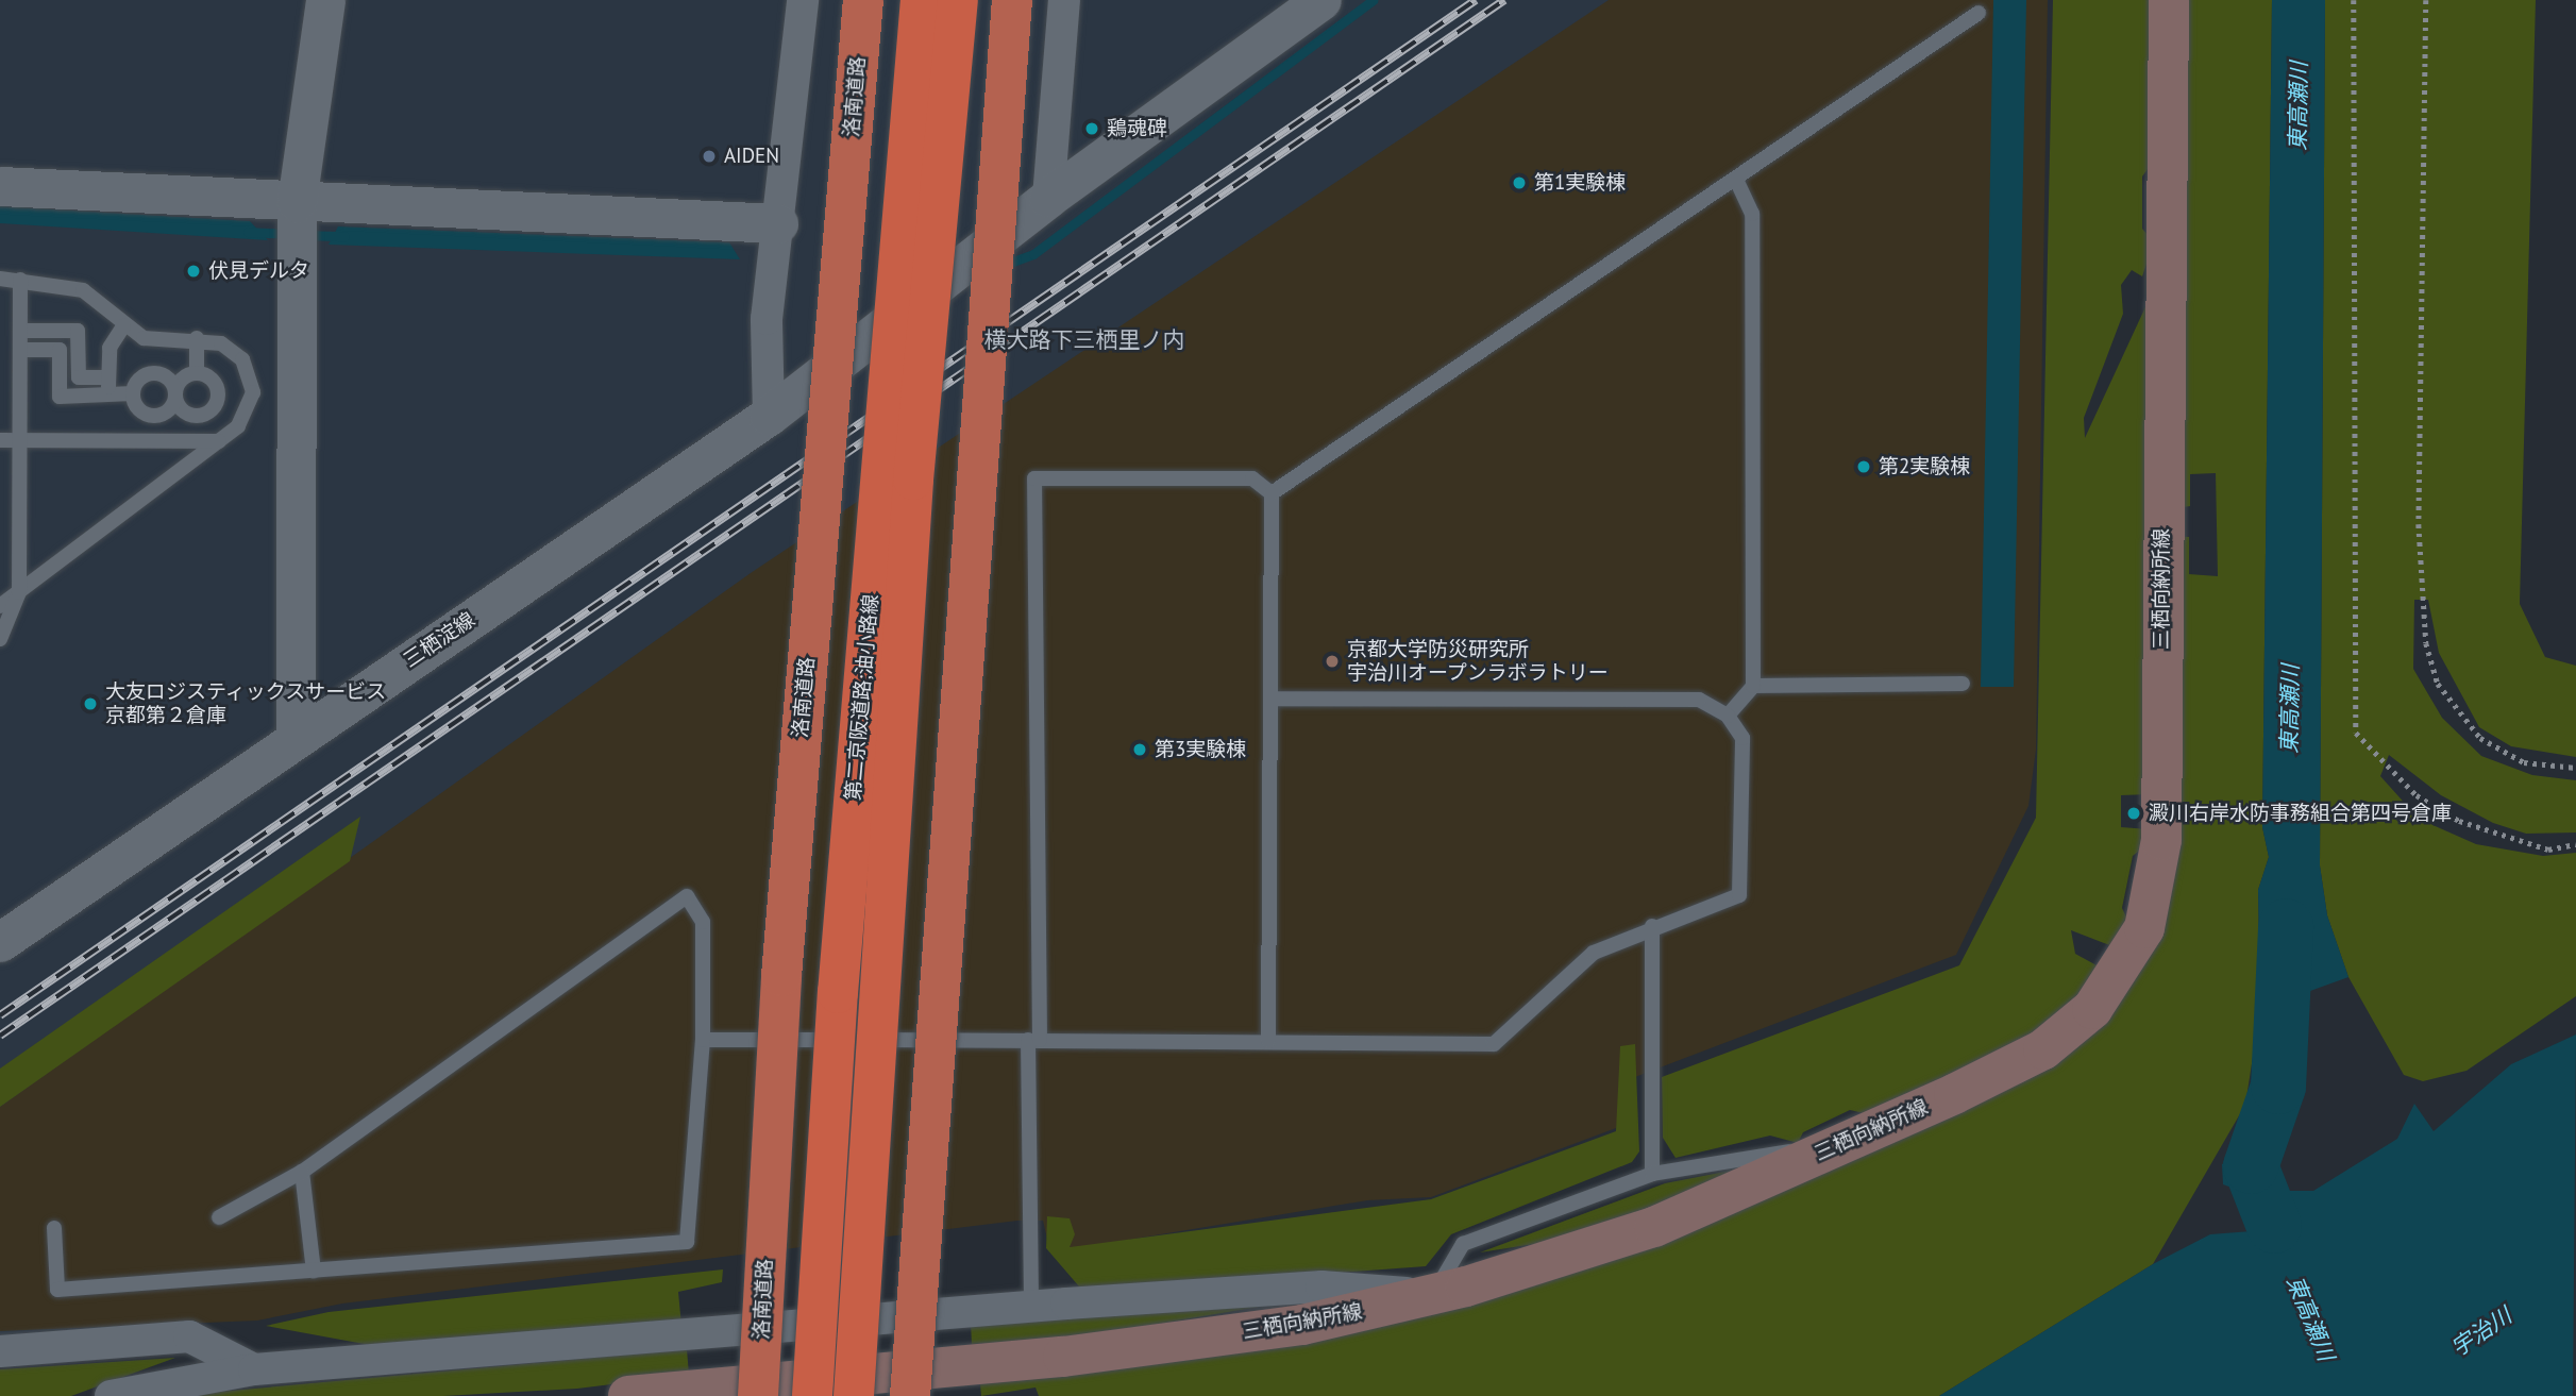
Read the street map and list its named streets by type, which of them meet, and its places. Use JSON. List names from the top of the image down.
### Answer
{
  "streets": {
    "highway": ["洛南道路", "第二京阪道路;油小路線"],
    "main road": ["三栖向納所線"],
    "street": ["三栖淀線"]
  },
  "districts": ["横大路下三栖里ノ内"],
  "water": ["東高瀬川", "宇治川"],
  "places": [
    "鶏魂碑",
    "AIDEN",
    "第1実験棟",
    "伏見デルタ",
    "第2実験棟",
    "京都大学防災研究所 宇治川オープンラボラトリー",
    "大友ロジスティックスサービス 京都第２倉庫",
    "第3実験棟",
    "澱川右岸水防事務組合第四号倉庫"
  ]
}
